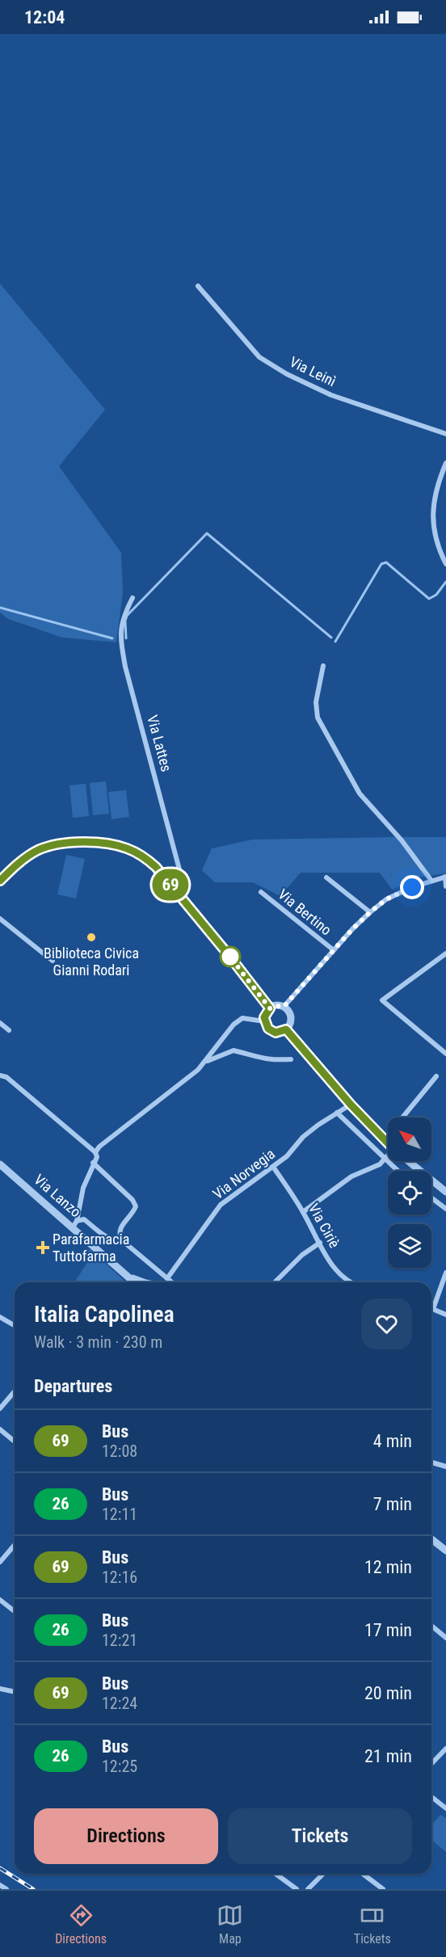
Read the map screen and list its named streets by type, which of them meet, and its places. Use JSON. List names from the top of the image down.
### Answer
{
  "streets": {
    "street": [
      "Via Leinì",
      "Via Lattes",
      "Via Bertino",
      "Via Norvegia",
      "Via Lanzo",
      "Via Ciriè"
    ]
  },
  "crossings": [
    ["Via Norvegia", "Via Ciriè"]
  ],
  "places": {
    "other": ["Biblioteca Civica Gianni Rodari"],
    "health": ["Parafarmacia Tuttofarma"]
  },
  "lines": ["bus line 69"],
  "north": "top left",
  "page": {
    "status": "12:04",
    "on_map": "69",
    "heading": [
      ["Italia Capolinea", "Walk · 3 min · 230 m"],
      "Departures"
    ],
    "list": [
      {
        "mark": "69",
        "name": "Bus",
        "note": "12:08",
        "value": "4 min"
      },
      {
        "mark": "26",
        "name": "Bus",
        "note": "12:11",
        "value": "7 min"
      },
      {
        "mark": "69",
        "name": "Bus",
        "note": "12:16",
        "value": "12 min"
      },
      {
        "mark": "26",
        "name": "Bus",
        "note": "12:21",
        "value": "17 min"
      },
      {
        "mark": "69",
        "name": "Bus",
        "note": "12:24",
        "value": "20 min"
      },
      {
        "mark": "26",
        "name": "Bus",
        "note": "12:25",
        "value": "21 min"
      }
    ],
    "buttons": ["Directions", "Tickets"],
    "tabs": ["Directions", "Map", "Tickets"]
  }
}
